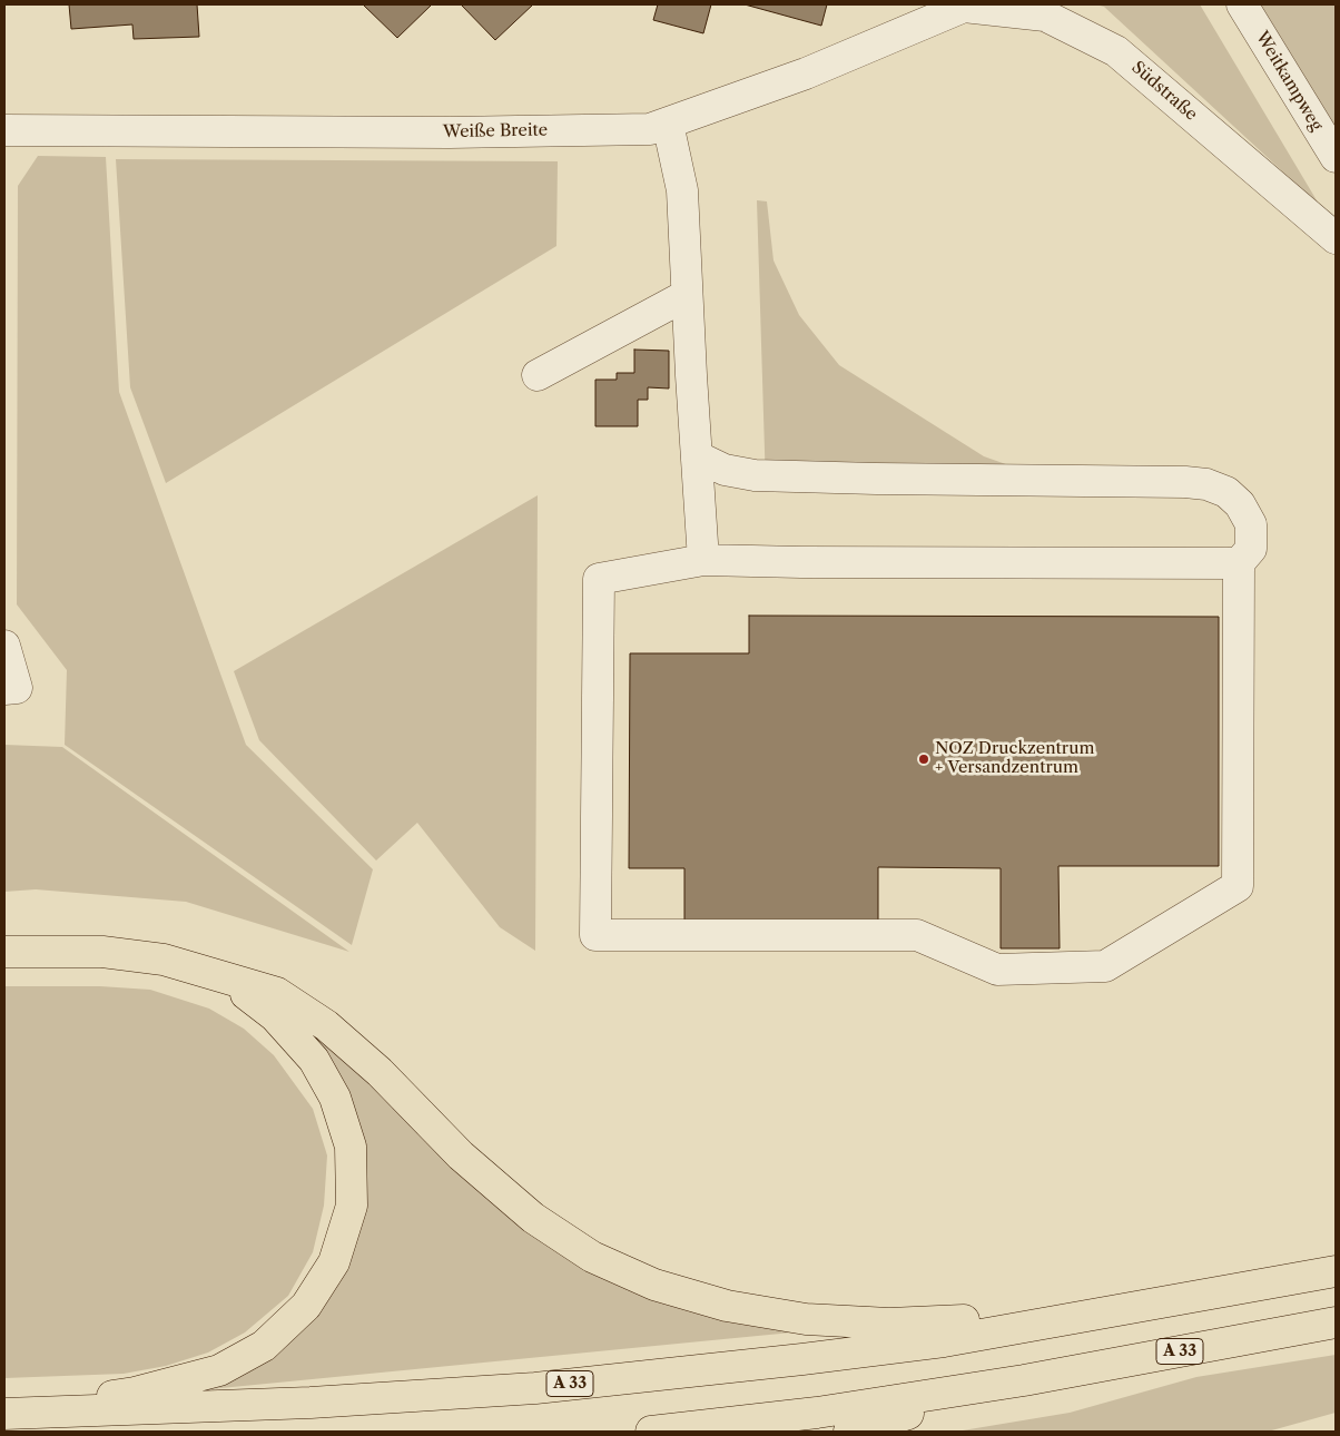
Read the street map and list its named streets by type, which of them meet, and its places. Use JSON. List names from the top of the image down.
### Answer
{
  "streets": {
    "highway": ["A 33"],
    "street": ["Weitkampweg", "Südstraße", "Weiße Breite"]
  },
  "crossings": [
    ["Südstraße", "Weiße Breite"]
  ],
  "places": ["NOZ Druckzentrum + Versandzentrum"]
}
